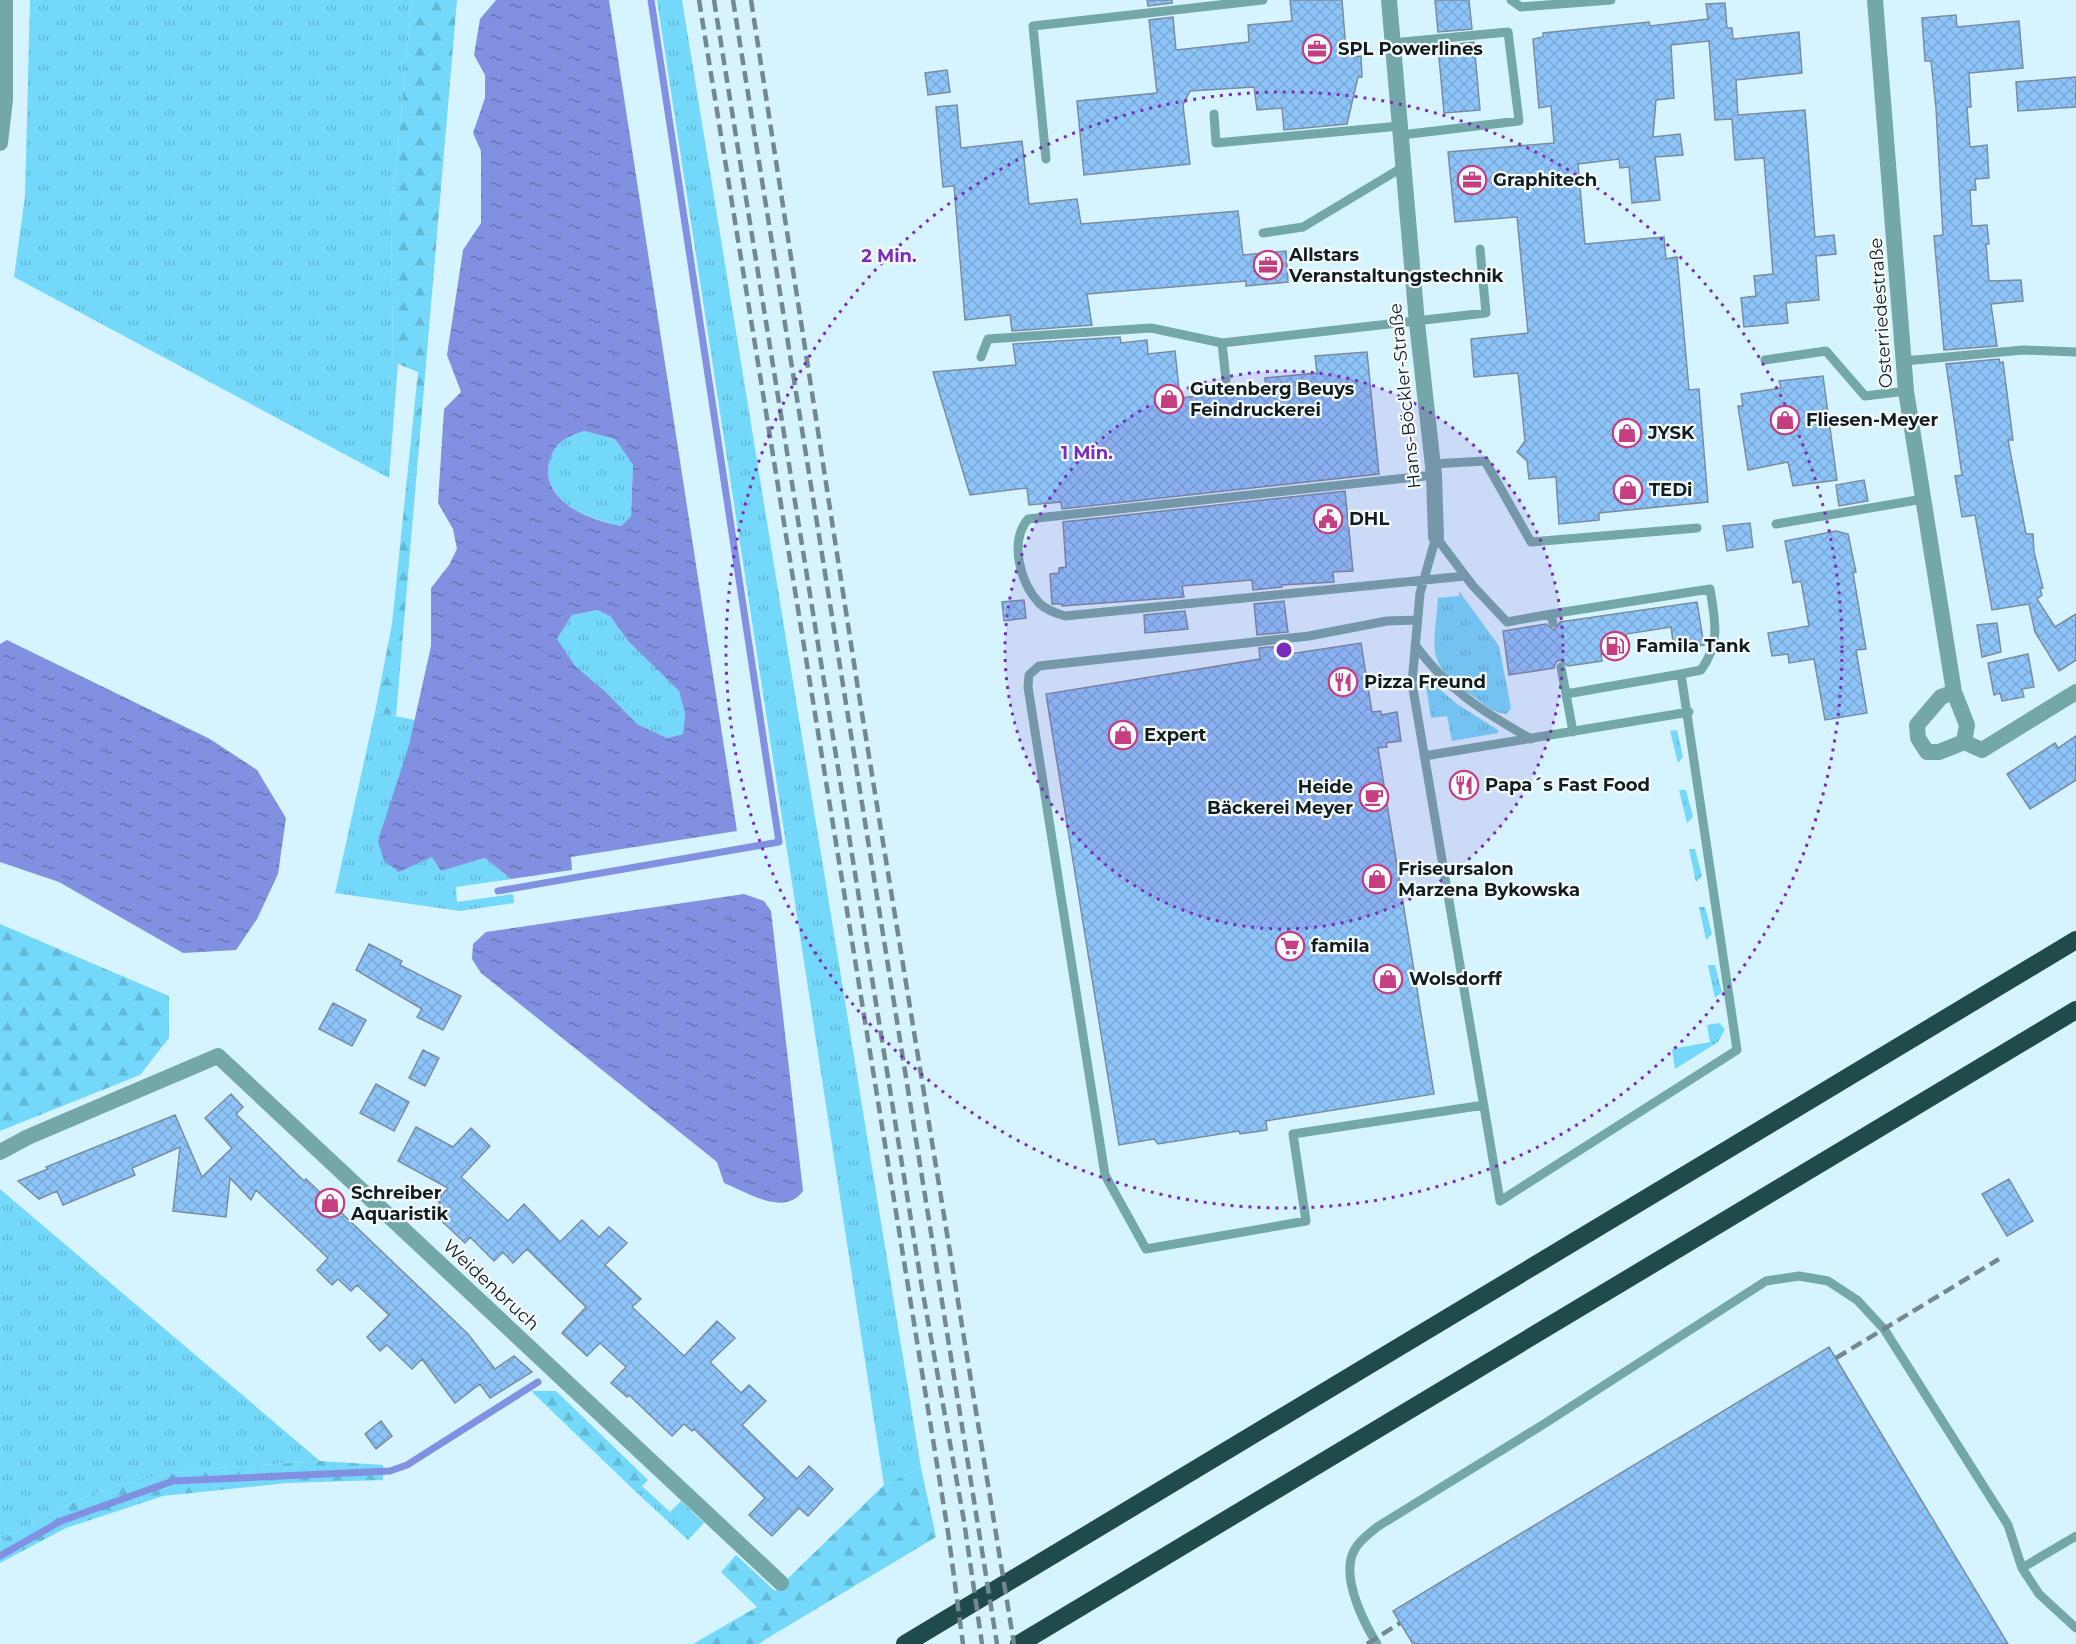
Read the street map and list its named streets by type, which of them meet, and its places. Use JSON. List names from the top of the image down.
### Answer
{
  "streets": {
    "street": ["Osterriedestraße", "Hans-Böckler-Straße", "Weidenbruch"]
  },
  "places": {
    "office": ["SPL Powerlines", "Graphitech", "Allstars Veranstaltungstechnik"],
    "shop": [
      "Gutenberg Beuys Feindruckerei",
      "Fliesen-Meyer",
      "JYSK",
      "TEDi",
      "Expert",
      "Friseursalon Marzena Bykowska",
      "Wolsdorff",
      "Schreiber Aquaristik"
    ],
    "public building": ["DHL"],
    "fuel station": ["Famila Tank"],
    "restaurant": ["Pizza Freund", "Papa´s Fast Food"],
    "cafe": ["Heide Bäckerei Meyer"],
    "supermarket": ["famila"]
  },
  "rings": ["2 Min.", "1 Min."]
}
